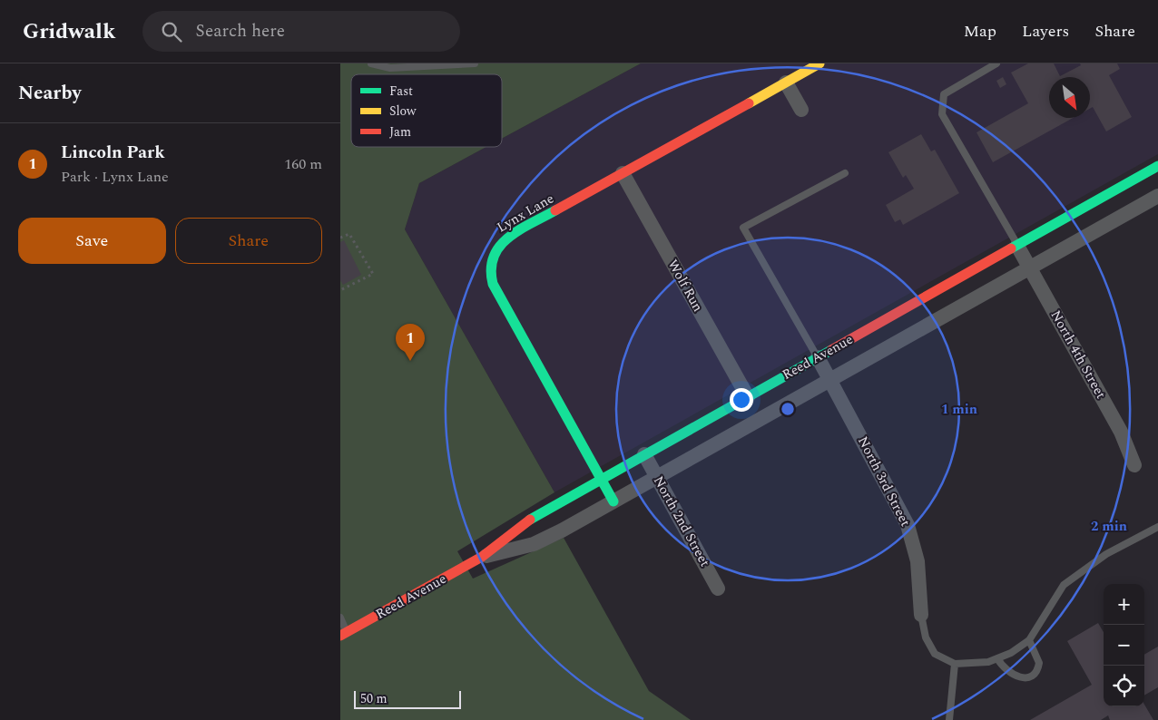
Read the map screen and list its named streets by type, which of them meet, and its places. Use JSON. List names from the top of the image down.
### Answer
{
  "streets": {
    "street": [
      "Lynx Lane",
      "Wolf Run",
      "North 4th Street",
      "Reed Avenue",
      "North 3rd Street",
      "North 2nd Street"
    ]
  },
  "crossings": [
    ["Lynx Lane", "Wolf Run"],
    ["Lynx Lane", "Reed Avenue"],
    ["Wolf Run", "Reed Avenue"],
    ["North 4th Street", "Reed Avenue"],
    ["Reed Avenue", "North 3rd Street"],
    ["Reed Avenue", "North 2nd Street"]
  ],
  "legend": ["Fast", "Slow", "Jam"],
  "scale_bar": "50 m",
  "north": "bottom right",
  "page": {
    "header": "Gridwalk",
    "search": "Search here",
    "nav": ["Map", "Layers", "Share"],
    "heading": "Nearby",
    "list": [
      {
        "mark": "1",
        "name": "Lincoln Park",
        "note": "Park · Lynx Lane",
        "value": "160 m"
      }
    ],
    "buttons": ["Save", "Share"],
    "pins": "1",
    "map_buttons": ["+", "−"],
    "scale": "50 m"
  },
  "rings": ["1 min", "2 min"]
}
